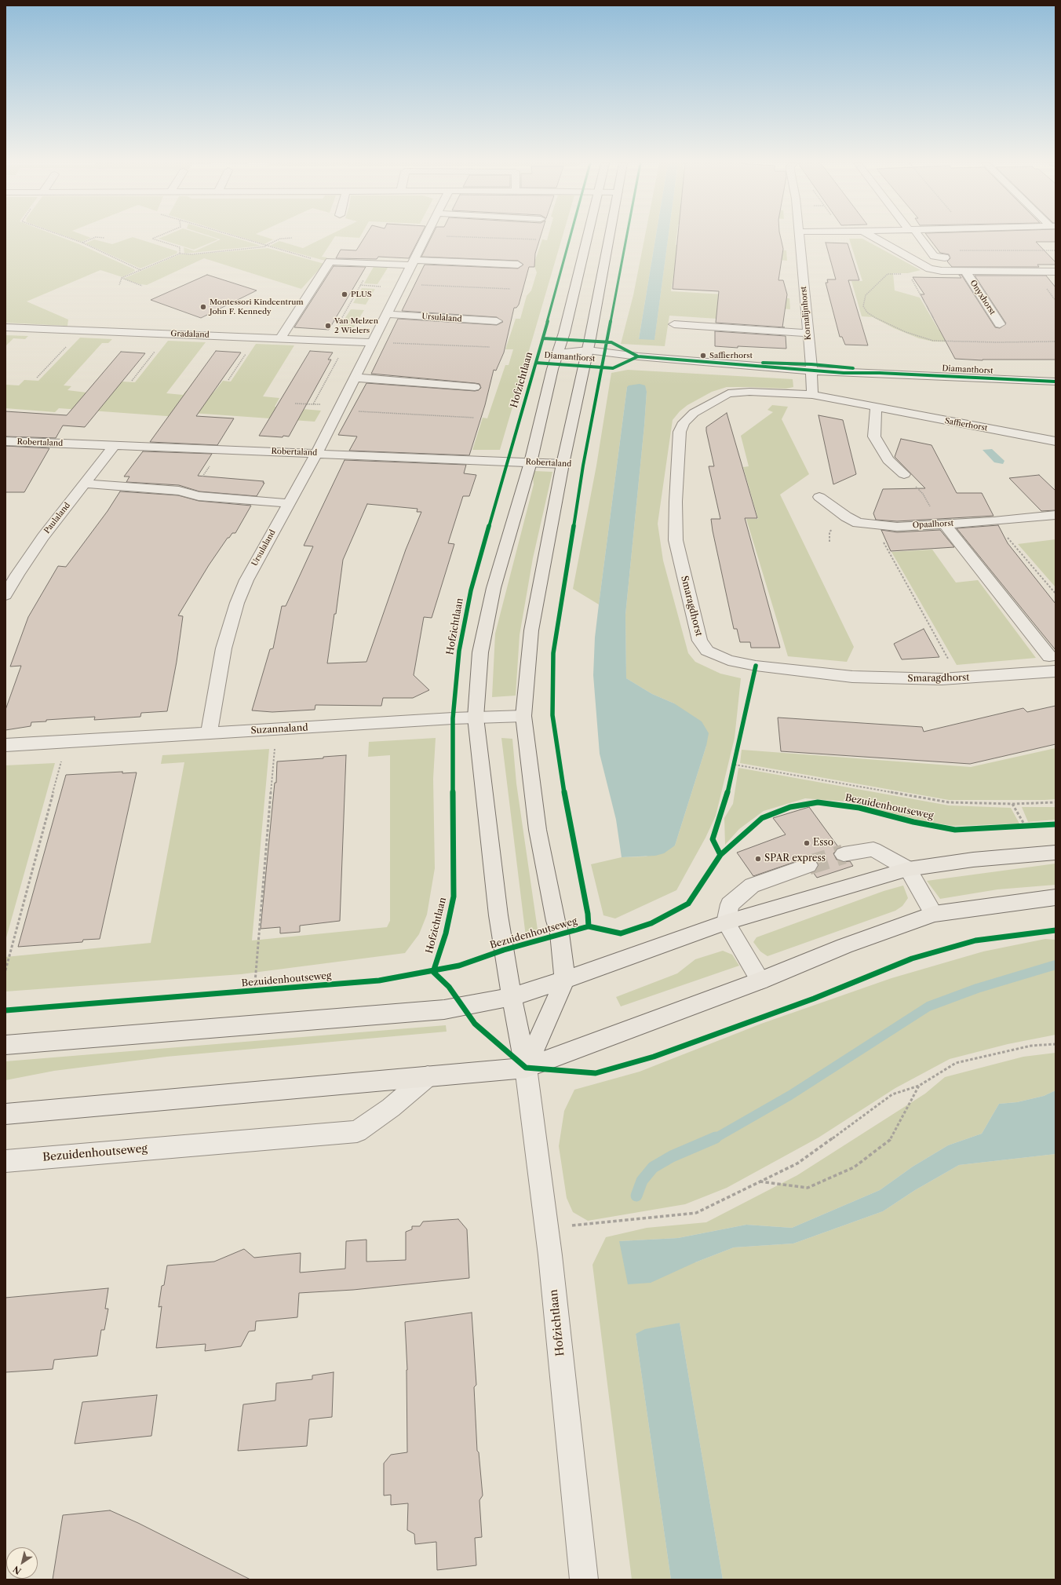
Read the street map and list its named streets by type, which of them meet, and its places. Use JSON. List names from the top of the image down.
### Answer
{
  "streets": {
    "main road": ["Hofzichtlaan"],
    "street": [
      "Onyxhorst",
      "Kornalijnhorst",
      "Ursulaland",
      "Gradaland",
      "Diamanthorst",
      "Saffierhorst",
      "Robertaland",
      "Paulaland",
      "Opaalhorst",
      "Smaragdhorst",
      "Suzannaland",
      "Bezuidenhoutseweg"
    ]
  },
  "crossings": [
    ["Kornalijnhorst", "Diamanthorst"],
    ["Ursulaland", "Gradaland"],
    ["Ursulaland", "Robertaland"],
    ["Ursulaland", "Suzannaland"],
    ["Diamanthorst", "Hofzichtlaan"],
    ["Hofzichtlaan", "Robertaland"],
    ["Hofzichtlaan", "Suzannaland"],
    ["Saffierhorst", "Smaragdhorst"],
    ["Robertaland", "Paulaland"]
  ],
  "places": [
    "PLUS",
    "Montessori Kindcentrum John F. Kennedy",
    "Van Melzen 2 Wielers",
    "Saffierhorst",
    "Esso",
    "SPAR express"
  ],
  "north": "bottom left"
}
